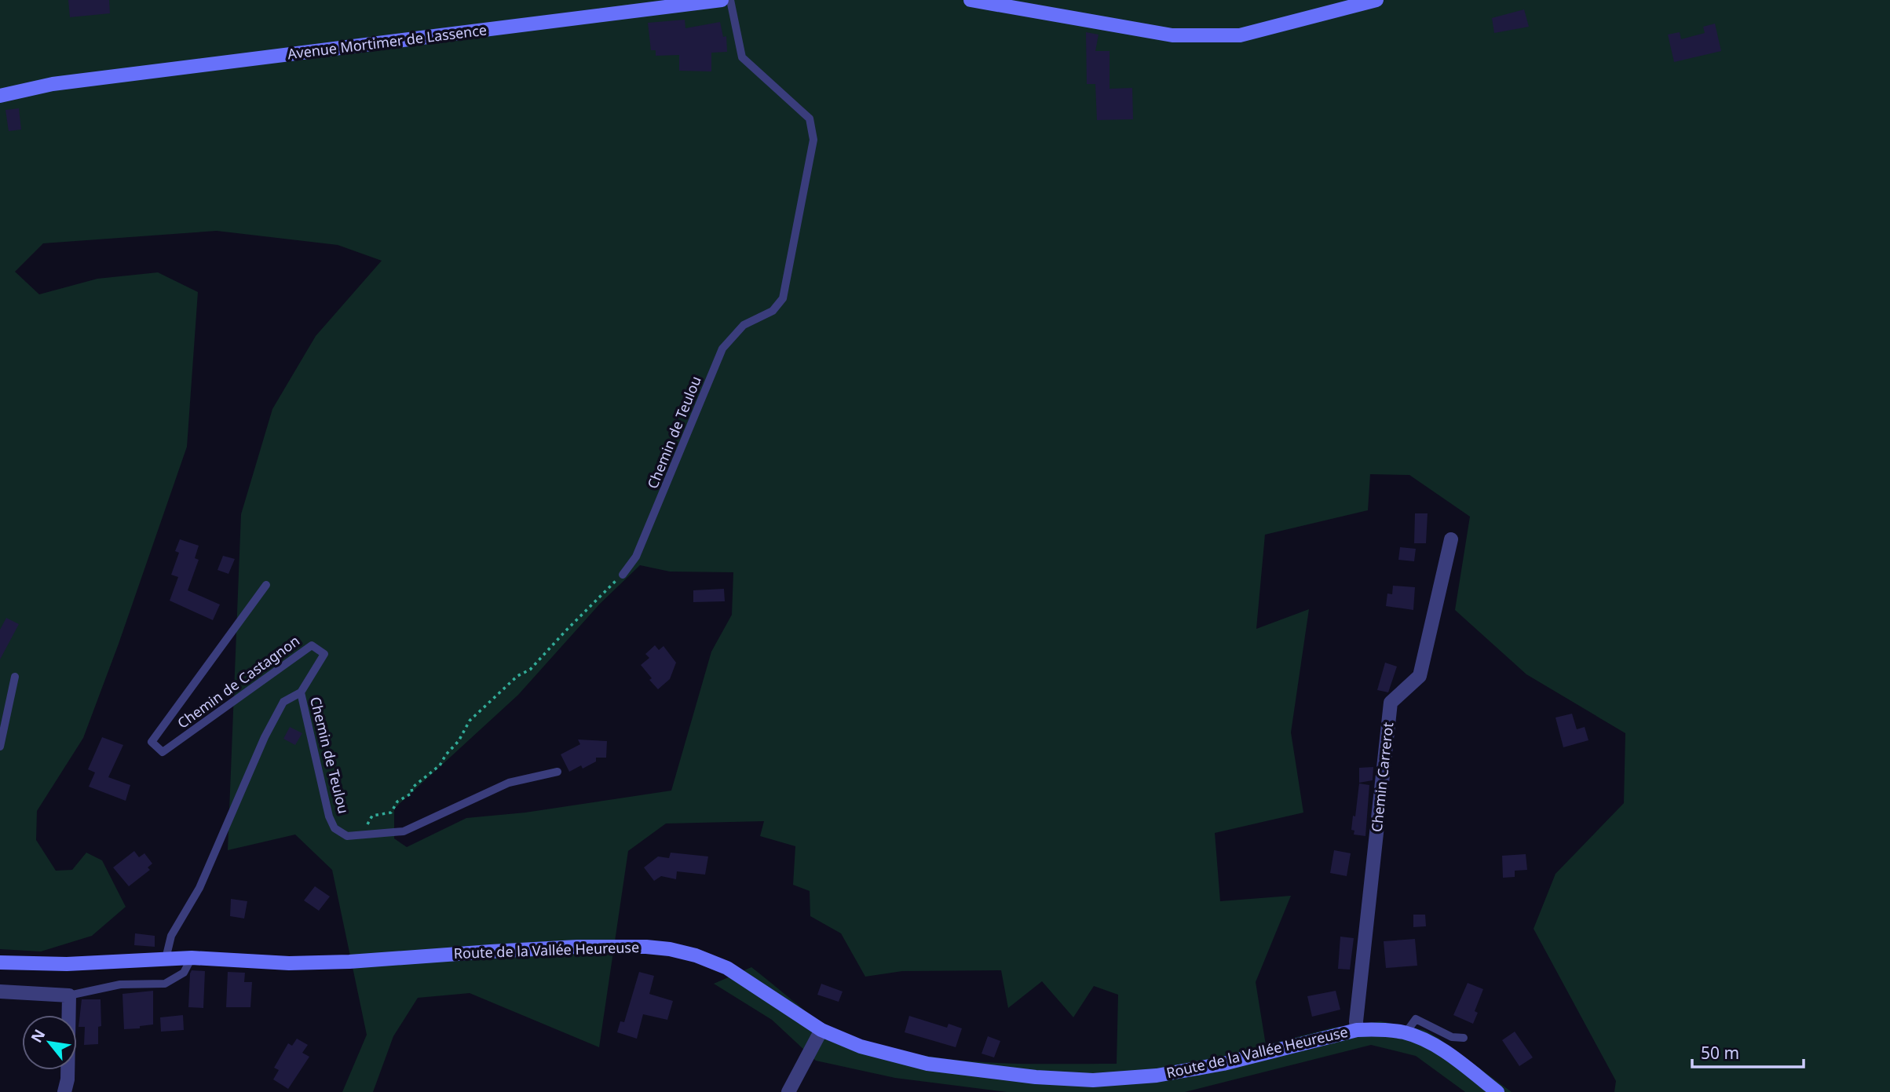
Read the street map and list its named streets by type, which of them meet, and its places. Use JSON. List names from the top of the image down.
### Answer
{
  "streets": {
    "street": ["Avenue Mortimer de Lassence", "Chemin Carrerot", "Route de la Vallée Heureuse"],
    "lane": ["Chemin de Teulou", "Chemin de Castagnon"]
  },
  "crossings": [
    ["Chemin de Teulou", "Chemin de Castagnon"],
    ["Chemin de Castagnon", "Route de la Vallée Heureuse"],
    ["Chemin Carrerot", "Route de la Vallée Heureuse"]
  ],
  "scale_bar": "50 m",
  "north": "top left"
}
